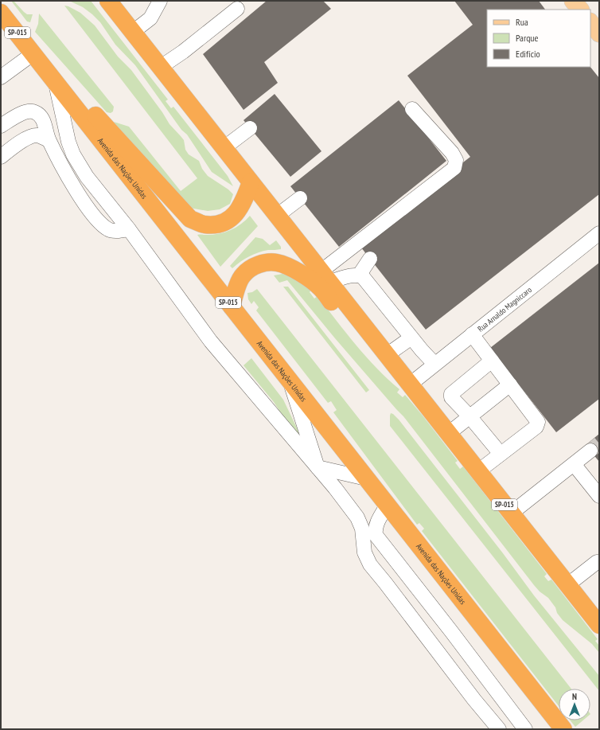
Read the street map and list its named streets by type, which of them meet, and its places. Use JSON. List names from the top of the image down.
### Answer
{
  "streets": {
    "highway": ["SP-015", "Avenida das Nações Unidas"],
    "street": ["Rua Arnaldo Magniccaro"]
  },
  "crossings": [
    ["SP-015", "Rua Arnaldo Magniccaro"]
  ],
  "legend": ["Rua", "Parque", "Edifício"],
  "north": "top"
}
